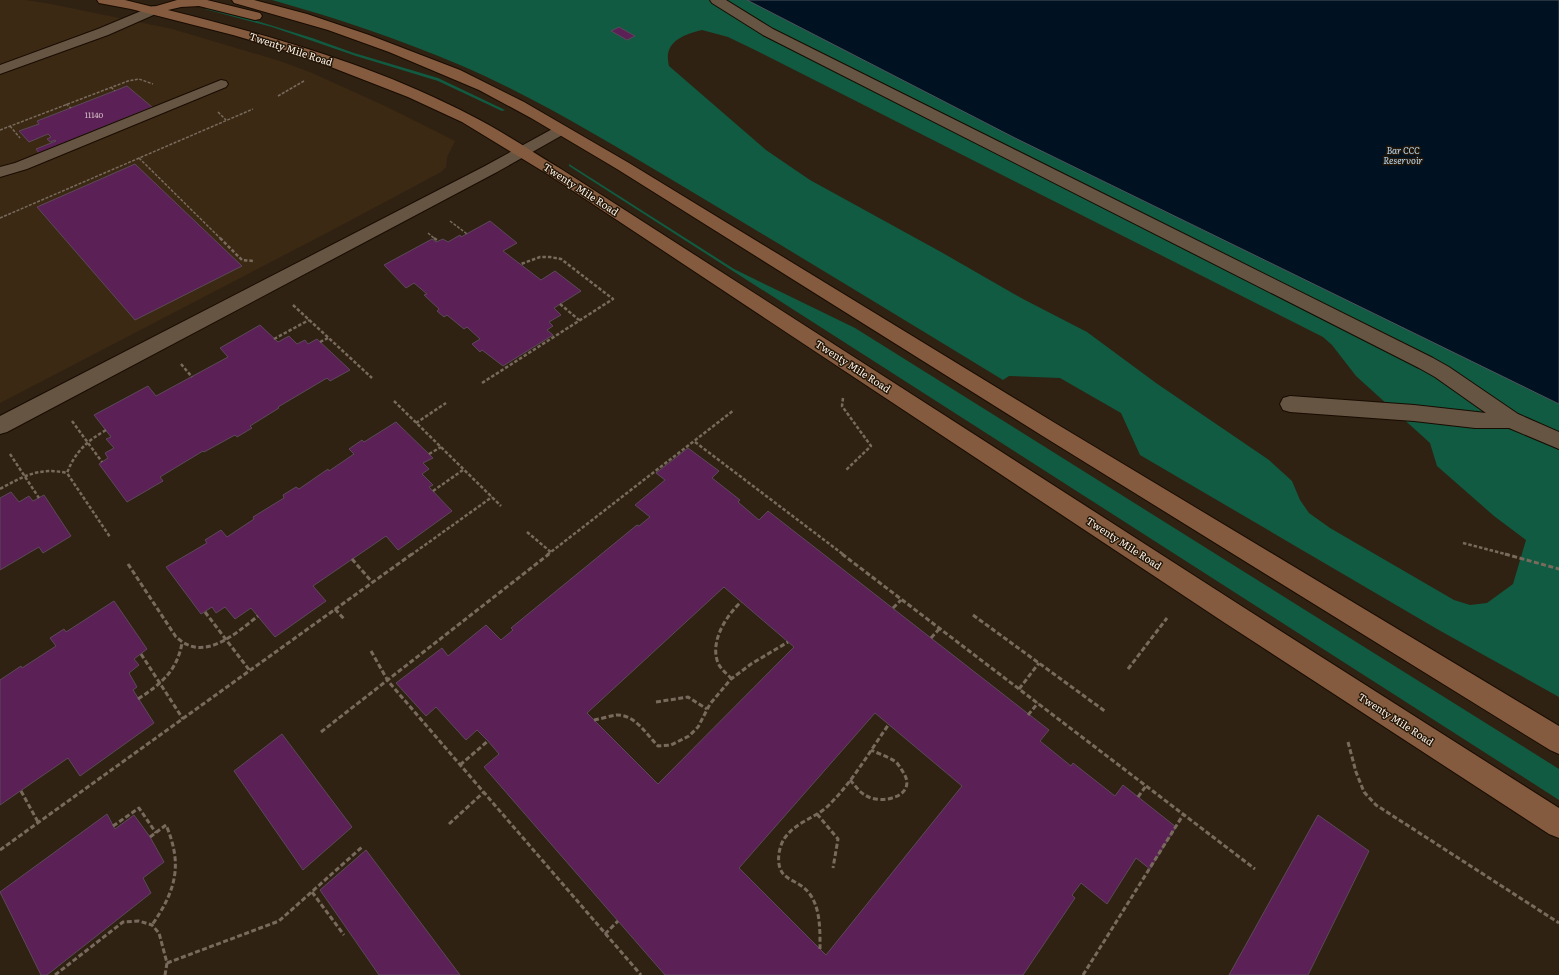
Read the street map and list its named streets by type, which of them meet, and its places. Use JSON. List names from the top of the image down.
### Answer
{
  "streets": {
    "main road": ["Twenty Mile Road"]
  },
  "water": ["Bar CCC Reservoir"],
  "house_numbers": ["11140"]
}
